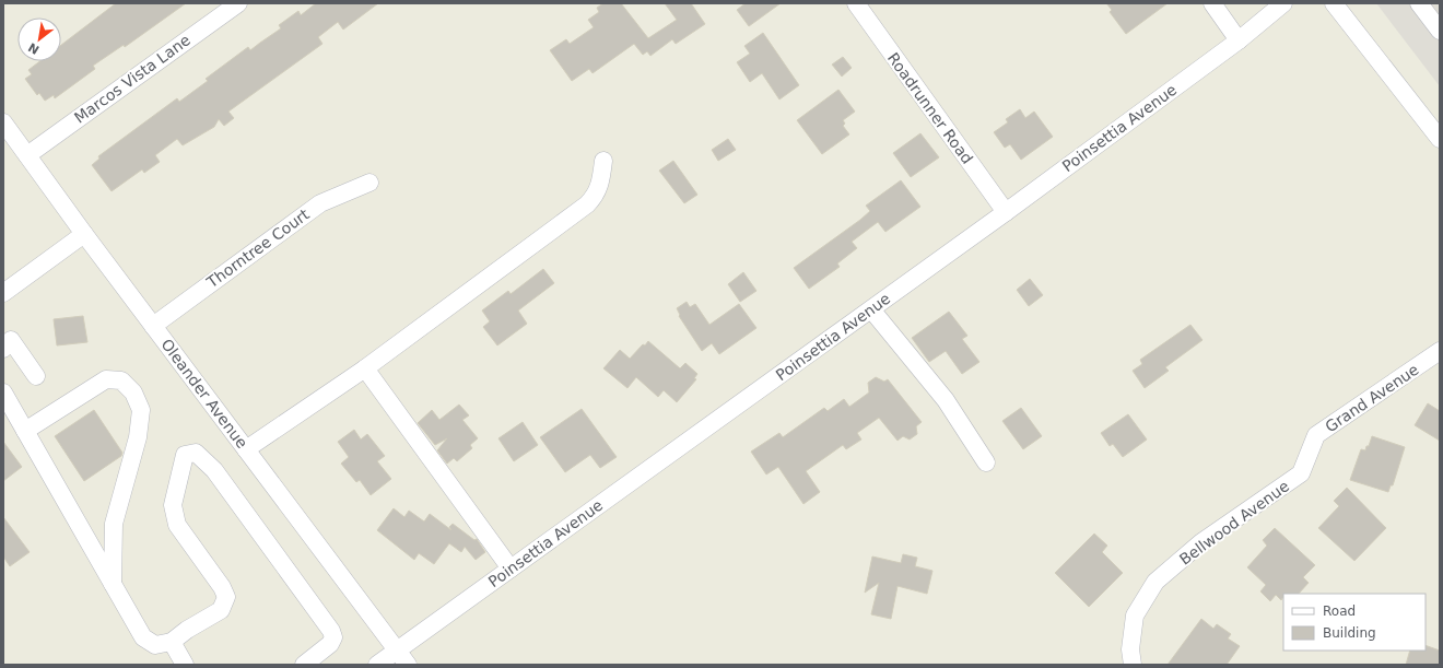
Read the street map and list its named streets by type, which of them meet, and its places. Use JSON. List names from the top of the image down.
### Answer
{
  "streets": {
    "street": [
      "Marcos Vista Lane",
      "Roadrunner Road",
      "Poinsettia Avenue",
      "Thorntree Court",
      "Oleander Avenue",
      "Grand Avenue",
      "Bellwood Avenue"
    ]
  },
  "crossings": [
    ["Marcos Vista Lane", "Oleander Avenue"],
    ["Roadrunner Road", "Poinsettia Avenue"],
    ["Poinsettia Avenue", "Oleander Avenue"],
    ["Thorntree Court", "Oleander Avenue"],
    ["Grand Avenue", "Bellwood Avenue"]
  ],
  "legend": ["Road", "Building"],
  "north": "bottom left"
}
